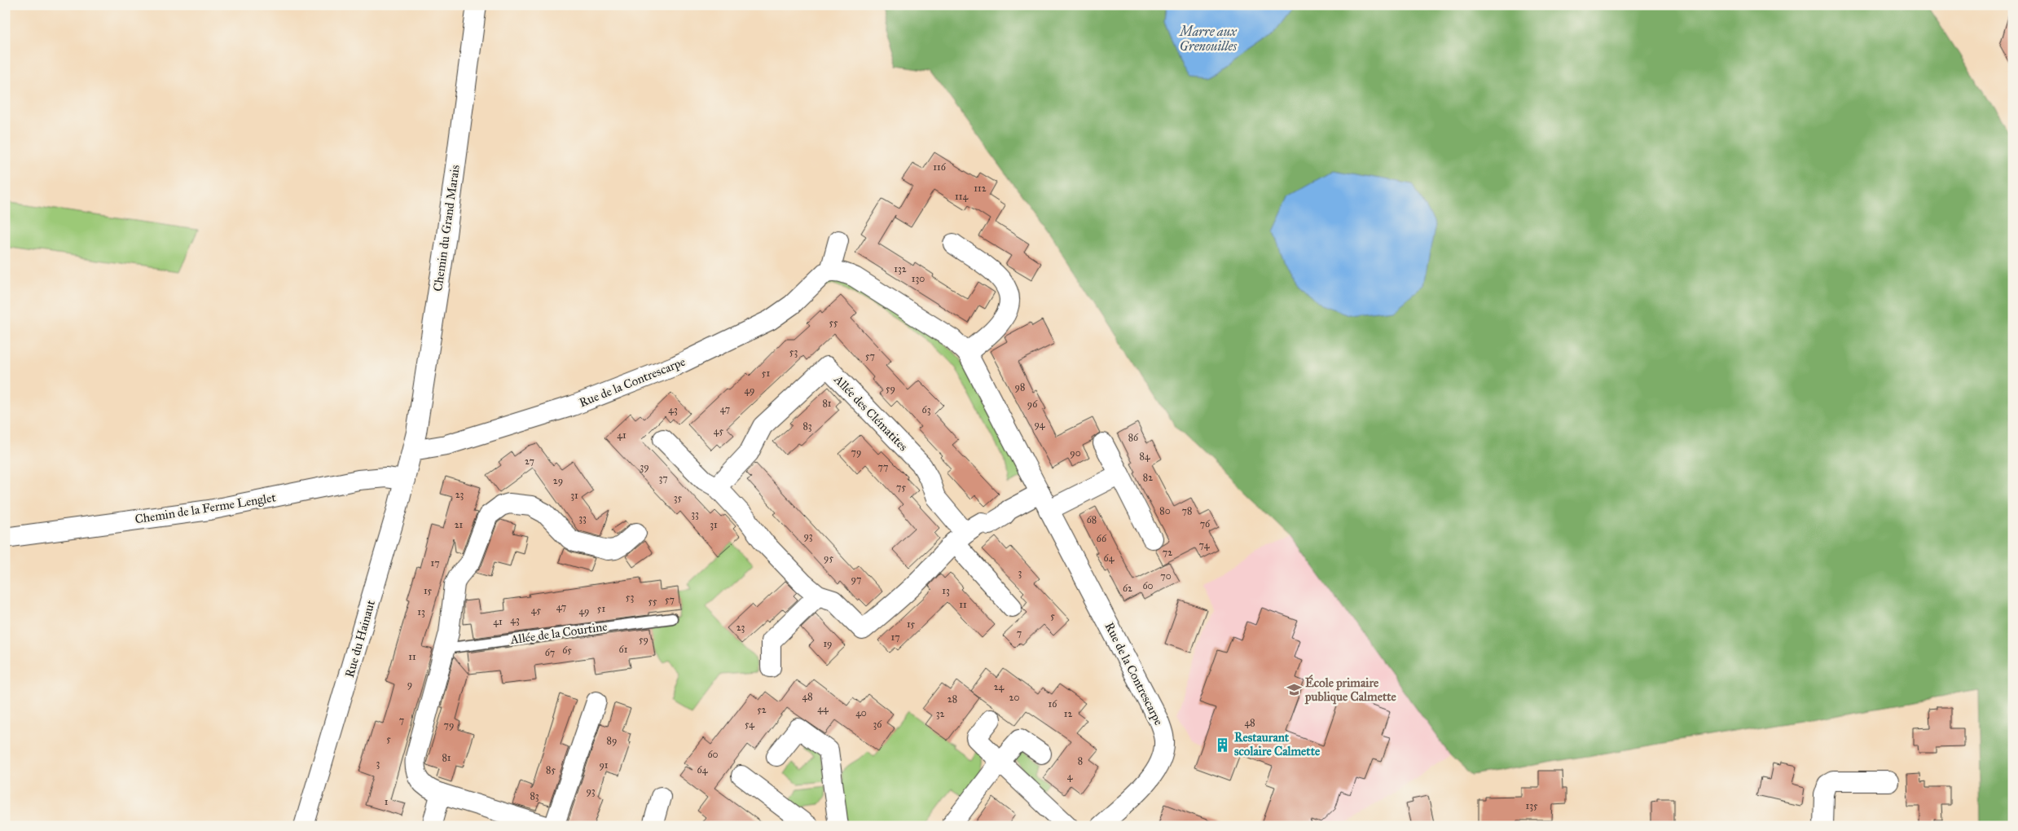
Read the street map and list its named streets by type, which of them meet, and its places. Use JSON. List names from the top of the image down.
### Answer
{
  "streets": {
    "street": [
      "Chemin du Grand Marais",
      "Rue de la Contrescarpe",
      "Allée des Clématites",
      "Chemin de la Ferme Lenglet",
      "Rue du Hainaut"
    ],
    "lane": ["Allée de la Courtine"]
  },
  "crossings": [
    ["Chemin du Grand Marais", "Rue de la Contrescarpe"],
    ["Chemin du Grand Marais", "Rue du Hainaut"],
    ["Rue de la Contrescarpe", "Rue du Hainaut"],
    ["Chemin de la Ferme Lenglet", "Rue du Hainaut"]
  ],
  "water": ["Marre aux Grenouilles"],
  "places": {
    "school or university": ["École primaire publique Calmette"],
    "building": ["Restaurant scolaire Calmette"]
  },
  "house_numbers": [
    "116",
    "112",
    "114",
    "132",
    "130",
    "55",
    "53",
    "57",
    "51",
    "98",
    "59",
    "49",
    "81",
    "96",
    "47",
    "43",
    "63",
    "94",
    "83",
    "45",
    "41",
    "86",
    "79",
    "90",
    "84",
    "27",
    "39",
    "77",
    "82",
    "37",
    "29",
    "75",
    "23",
    "31",
    "35",
    "80",
    "78",
    "33",
    "33",
    "68",
    "76",
    "21",
    "31",
    "93",
    "66",
    "74",
    "72",
    "95",
    "64",
    "17",
    "3",
    "70",
    "97",
    "60",
    "62",
    "15",
    "13",
    "53",
    "57",
    "55",
    "11",
    "47",
    "51",
    "45",
    "49",
    "13",
    "5",
    "43",
    "41",
    "15",
    "23",
    "7",
    "17",
    "59",
    "19",
    "61",
    "65",
    "67",
    "11",
    "9",
    "24",
    "48",
    "20",
    "28",
    "16",
    "44",
    "52",
    "40",
    "32",
    "12",
    "7",
    "48",
    "54",
    "36",
    "79",
    "5",
    "89",
    "60",
    "81",
    "8",
    "3",
    "91",
    "85",
    "64",
    "4",
    "93",
    "83",
    "1",
    "135"
  ]
}
